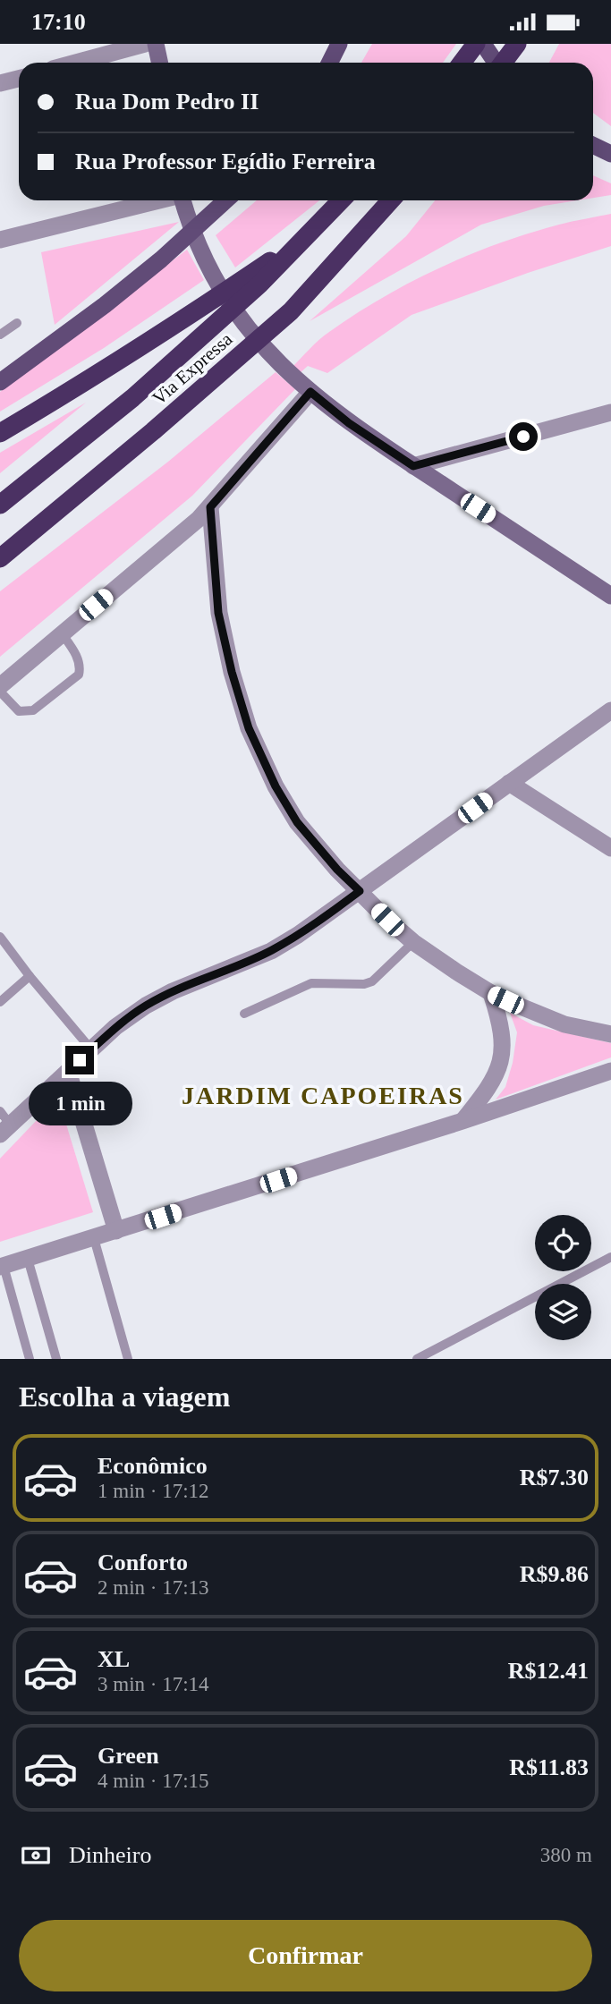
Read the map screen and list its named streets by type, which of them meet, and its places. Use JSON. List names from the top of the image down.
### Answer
{
  "streets": {
    "highway": ["Via Expressa"]
  },
  "districts": ["JARDIM CAPOEIRAS"],
  "page": {
    "status": "17:10",
    "banner": ["Rua Dom Pedro II", "Rua Professor Egídio Ferreira"],
    "bubble": "1 min",
    "heading": "Escolha a viagem",
    "list": [
      {
        "name": "Econômico",
        "note": "1 min · 17:12",
        "value": "R$7.30"
      },
      {
        "name": "Conforto",
        "note": "2 min · 17:13",
        "value": "R$9.86"
      },
      {
        "name": "XL",
        "note": "3 min · 17:14",
        "value": "R$12.41"
      },
      {
        "name": "Green",
        "note": "4 min · 17:15",
        "value": "R$11.83"
      }
    ],
    "pay": ["Dinheiro", "380 m"],
    "buttons": "Confirmar"
  }
}
